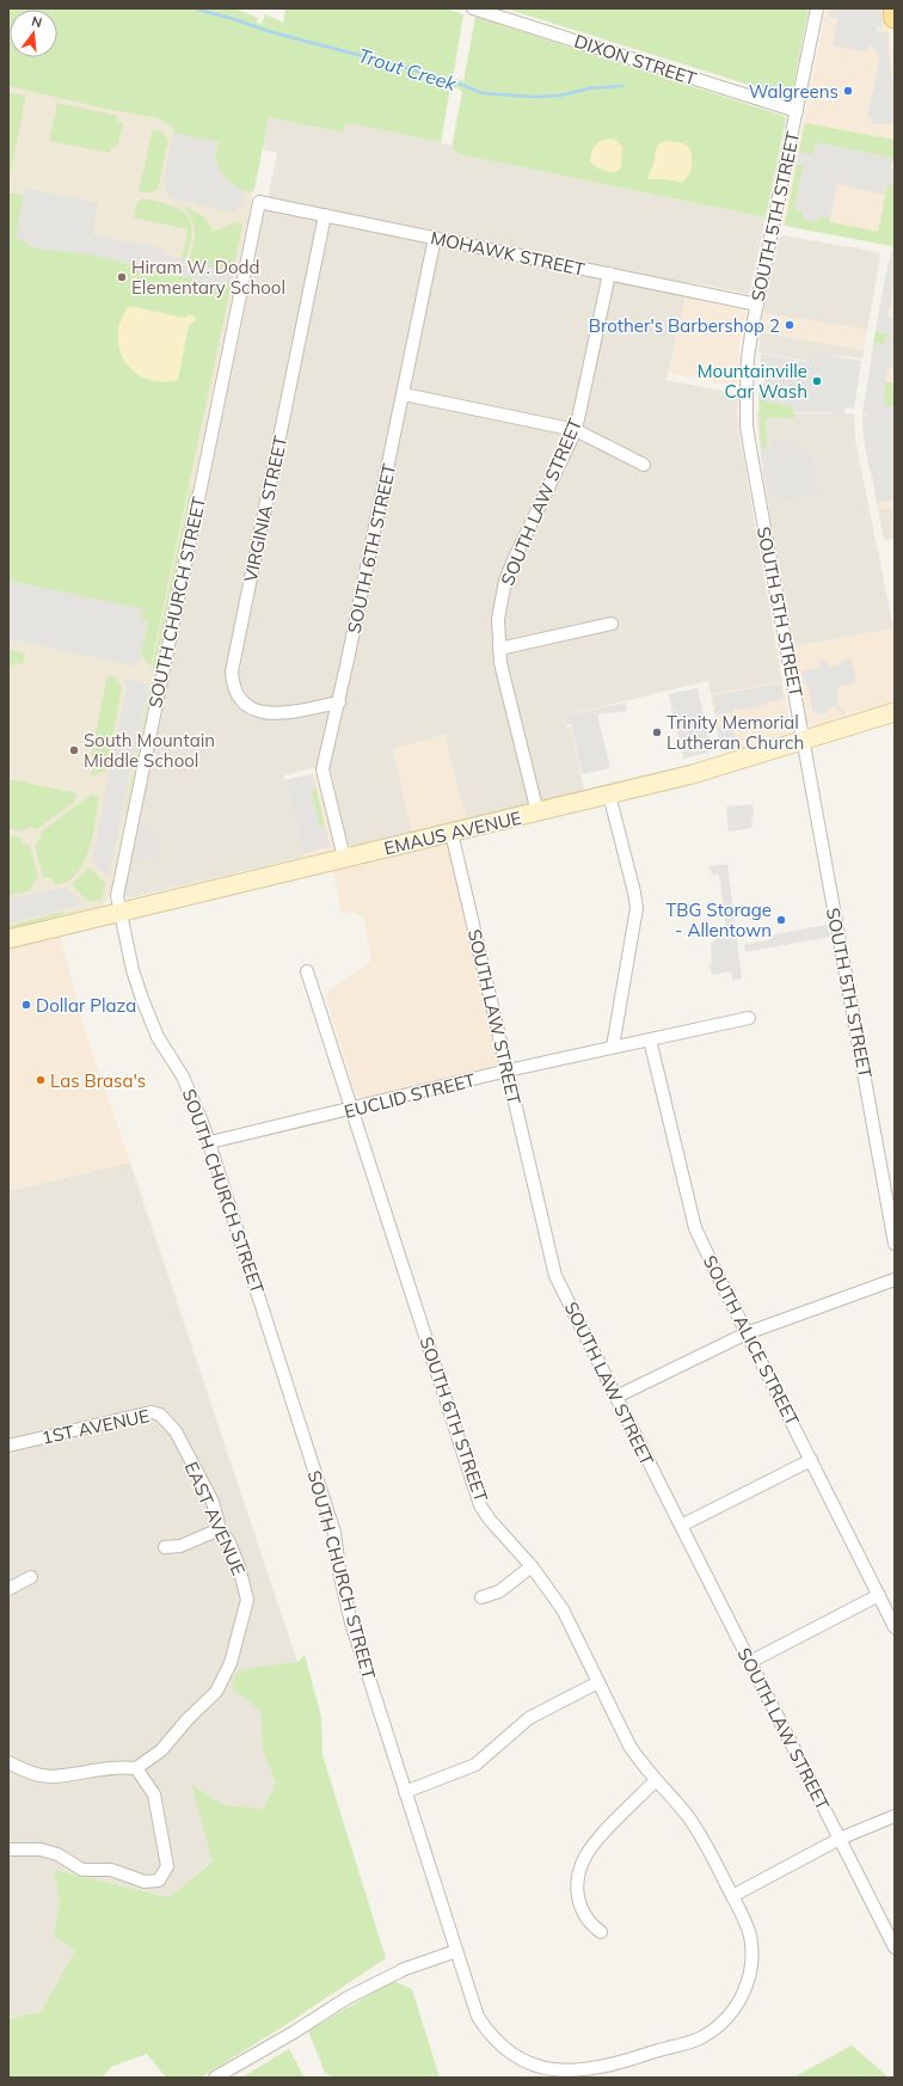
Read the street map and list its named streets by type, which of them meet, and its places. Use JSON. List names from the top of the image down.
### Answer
{
  "streets": {
    "main road": ["EMAUS AVENUE"],
    "street": [
      "DIXON STREET",
      "SOUTH 5TH STREET",
      "MOHAWK STREET",
      "SOUTH LAW STREET",
      "VIRGINIA STREET",
      "SOUTH 6TH STREET",
      "SOUTH CHURCH STREET",
      "EUCLID STREET",
      "SOUTH ALICE STREET",
      "1ST AVENUE",
      "EAST AVENUE"
    ]
  },
  "crossings": [
    ["DIXON STREET", "SOUTH 5TH STREET"],
    ["SOUTH 5TH STREET", "MOHAWK STREET"],
    ["SOUTH 5TH STREET", "EMAUS AVENUE"],
    ["MOHAWK STREET", "SOUTH LAW STREET"],
    ["MOHAWK STREET", "VIRGINIA STREET"],
    ["MOHAWK STREET", "SOUTH 6TH STREET"],
    ["MOHAWK STREET", "SOUTH CHURCH STREET"],
    ["SOUTH LAW STREET", "EMAUS AVENUE"],
    ["SOUTH LAW STREET", "EUCLID STREET"],
    ["VIRGINIA STREET", "SOUTH 6TH STREET"],
    ["SOUTH 6TH STREET", "SOUTH CHURCH STREET"],
    ["SOUTH 6TH STREET", "EMAUS AVENUE"],
    ["SOUTH 6TH STREET", "EUCLID STREET"],
    ["SOUTH CHURCH STREET", "EMAUS AVENUE"],
    ["SOUTH CHURCH STREET", "EUCLID STREET"],
    ["EUCLID STREET", "SOUTH ALICE STREET"],
    ["1ST AVENUE", "EAST AVENUE"]
  ],
  "water": ["Trout Creek"],
  "places": [
    "Walgreens",
    "Hiram W. Dodd Elementary School",
    "Brother's Barbershop 2",
    "Mountainville Car Wash",
    "Trinity Memorial Lutheran Church",
    "South Mountain Middle School",
    "TBG Storage - Allentown",
    "Dollar Plaza",
    "Las Brasa's"
  ],
  "north": "top"
}
